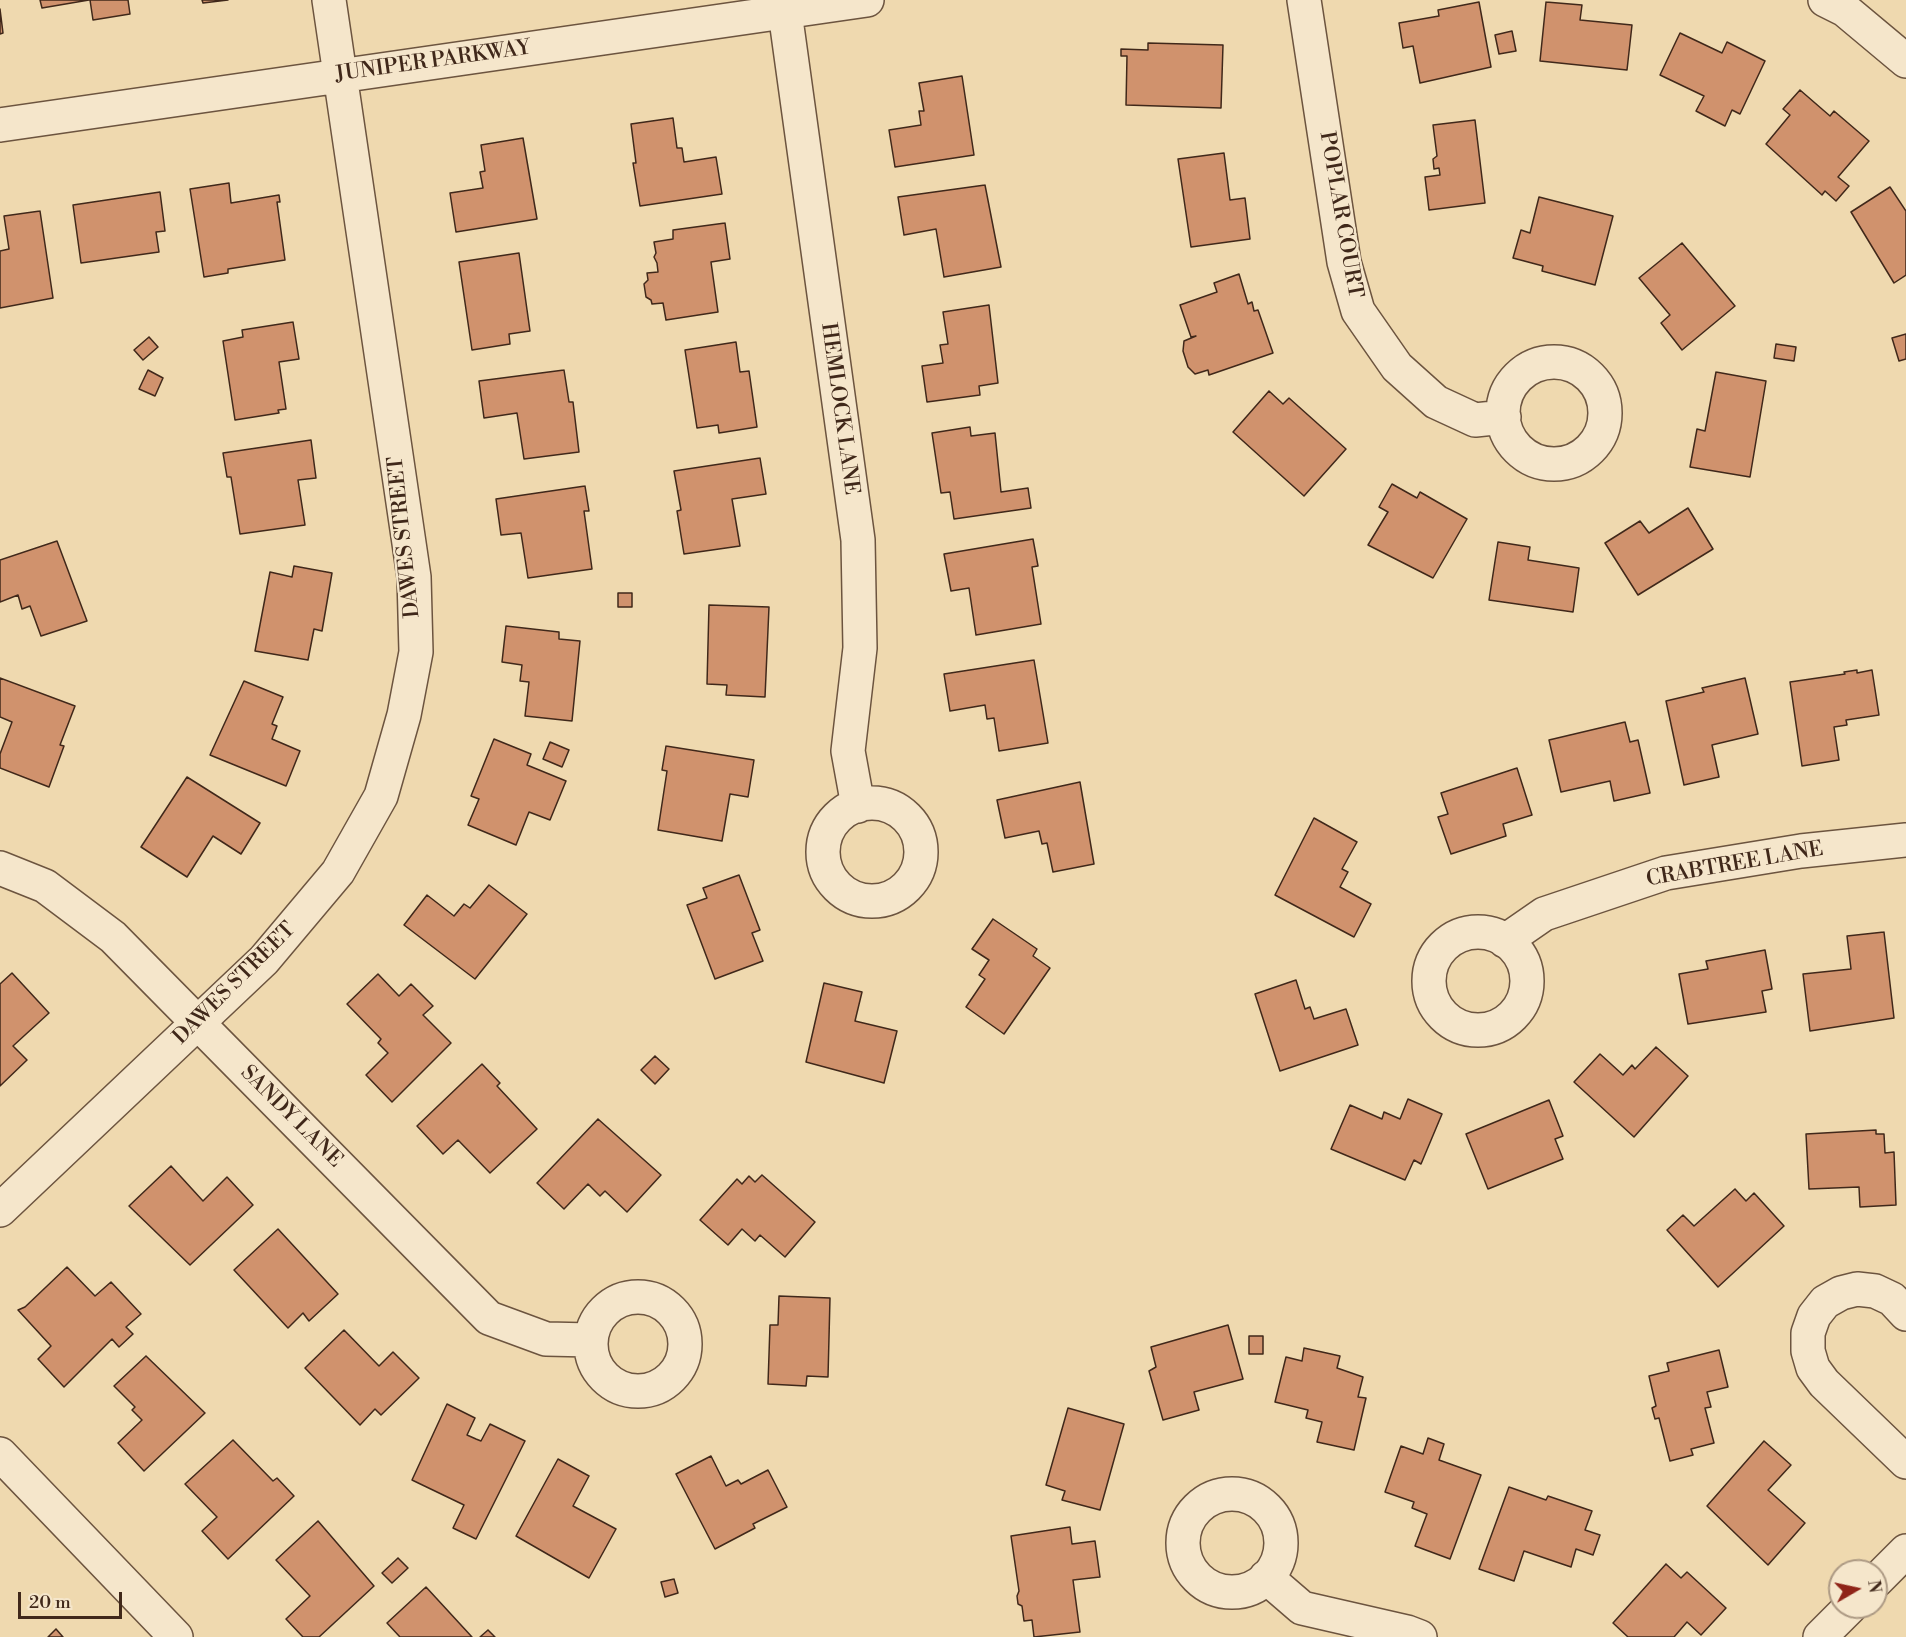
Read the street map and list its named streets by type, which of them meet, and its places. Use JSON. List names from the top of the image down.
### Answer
{
  "streets": {
    "street": [
      "JUNIPER PARKWAY",
      "POPLAR COURT",
      "HEMLOCK LANE",
      "DAWES STREET",
      "CRABTREE LANE",
      "SANDY LANE"
    ]
  },
  "crossings": [
    ["JUNIPER PARKWAY", "HEMLOCK LANE"],
    ["JUNIPER PARKWAY", "DAWES STREET"],
    ["DAWES STREET", "SANDY LANE"]
  ],
  "scale_bar": "20 m",
  "north": "right"
}
